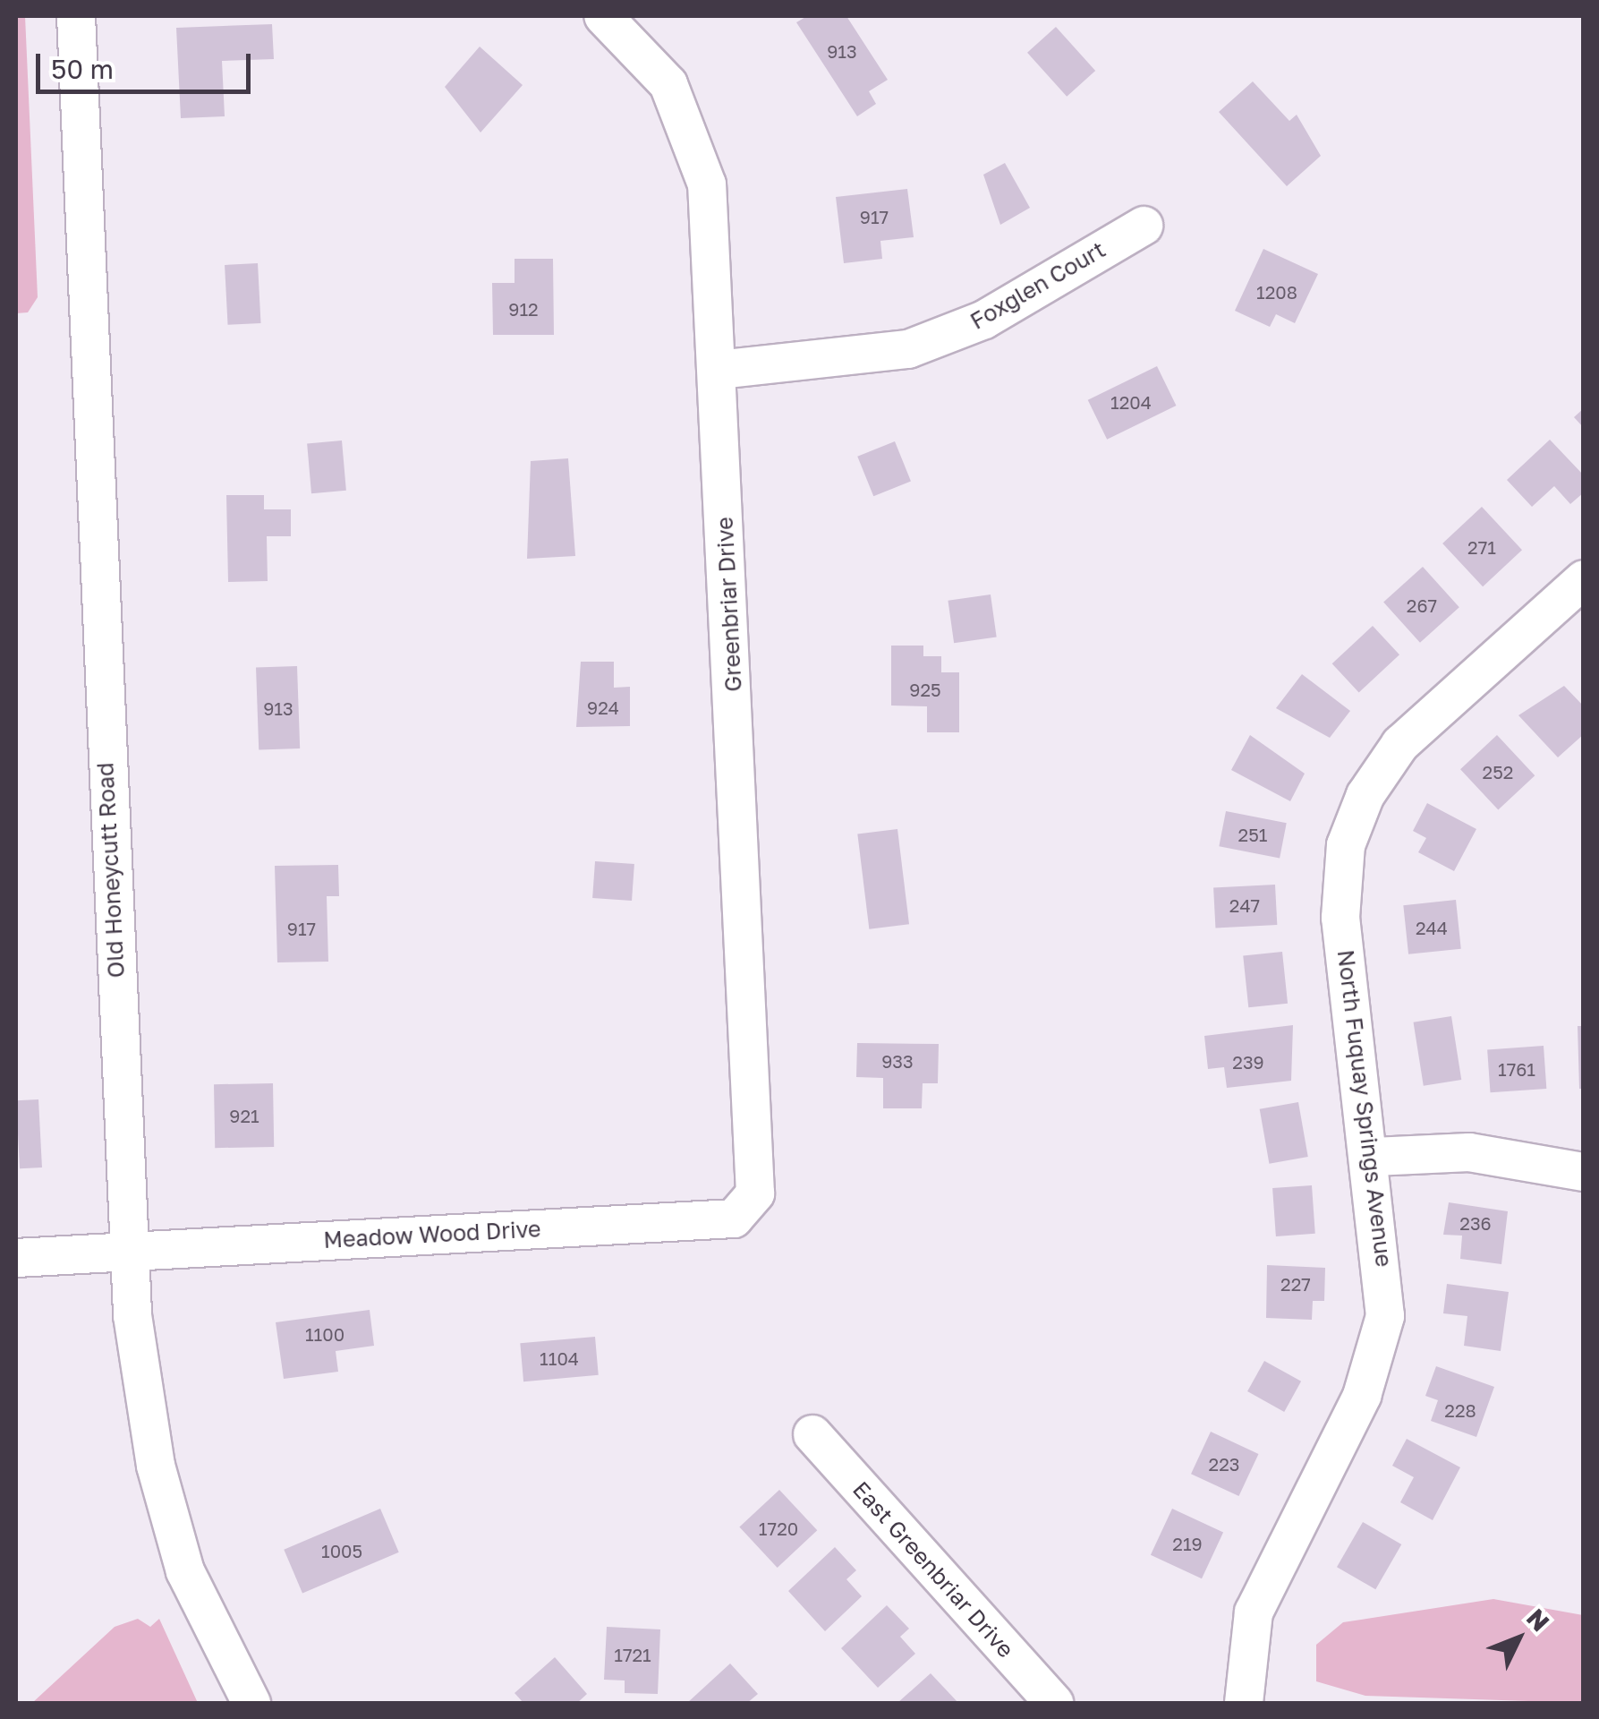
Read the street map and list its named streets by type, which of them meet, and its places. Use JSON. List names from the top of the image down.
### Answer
{
  "streets": {
    "street": [
      "Foxglen Court",
      "Greenbriar Drive",
      "Old Honeycutt Road",
      "North Fuquay Springs Avenue",
      "Meadow Wood Drive",
      "East Greenbriar Drive"
    ]
  },
  "crossings": [
    ["Foxglen Court", "Greenbriar Drive"],
    ["Greenbriar Drive", "Meadow Wood Drive"],
    ["Old Honeycutt Road", "Meadow Wood Drive"]
  ],
  "house_numbers": [
    "913",
    "917",
    "1208",
    "912",
    "1204",
    "271",
    "267",
    "925",
    "924",
    "913",
    "252",
    "251",
    "247",
    "244",
    "917",
    "933",
    "239",
    "1761",
    "921",
    "236",
    "227",
    "1100",
    "1104",
    "228",
    "223",
    "1720",
    "219",
    "1005",
    "1721"
  ],
  "scale_bar": "50 m",
  "north": "top right"
}
